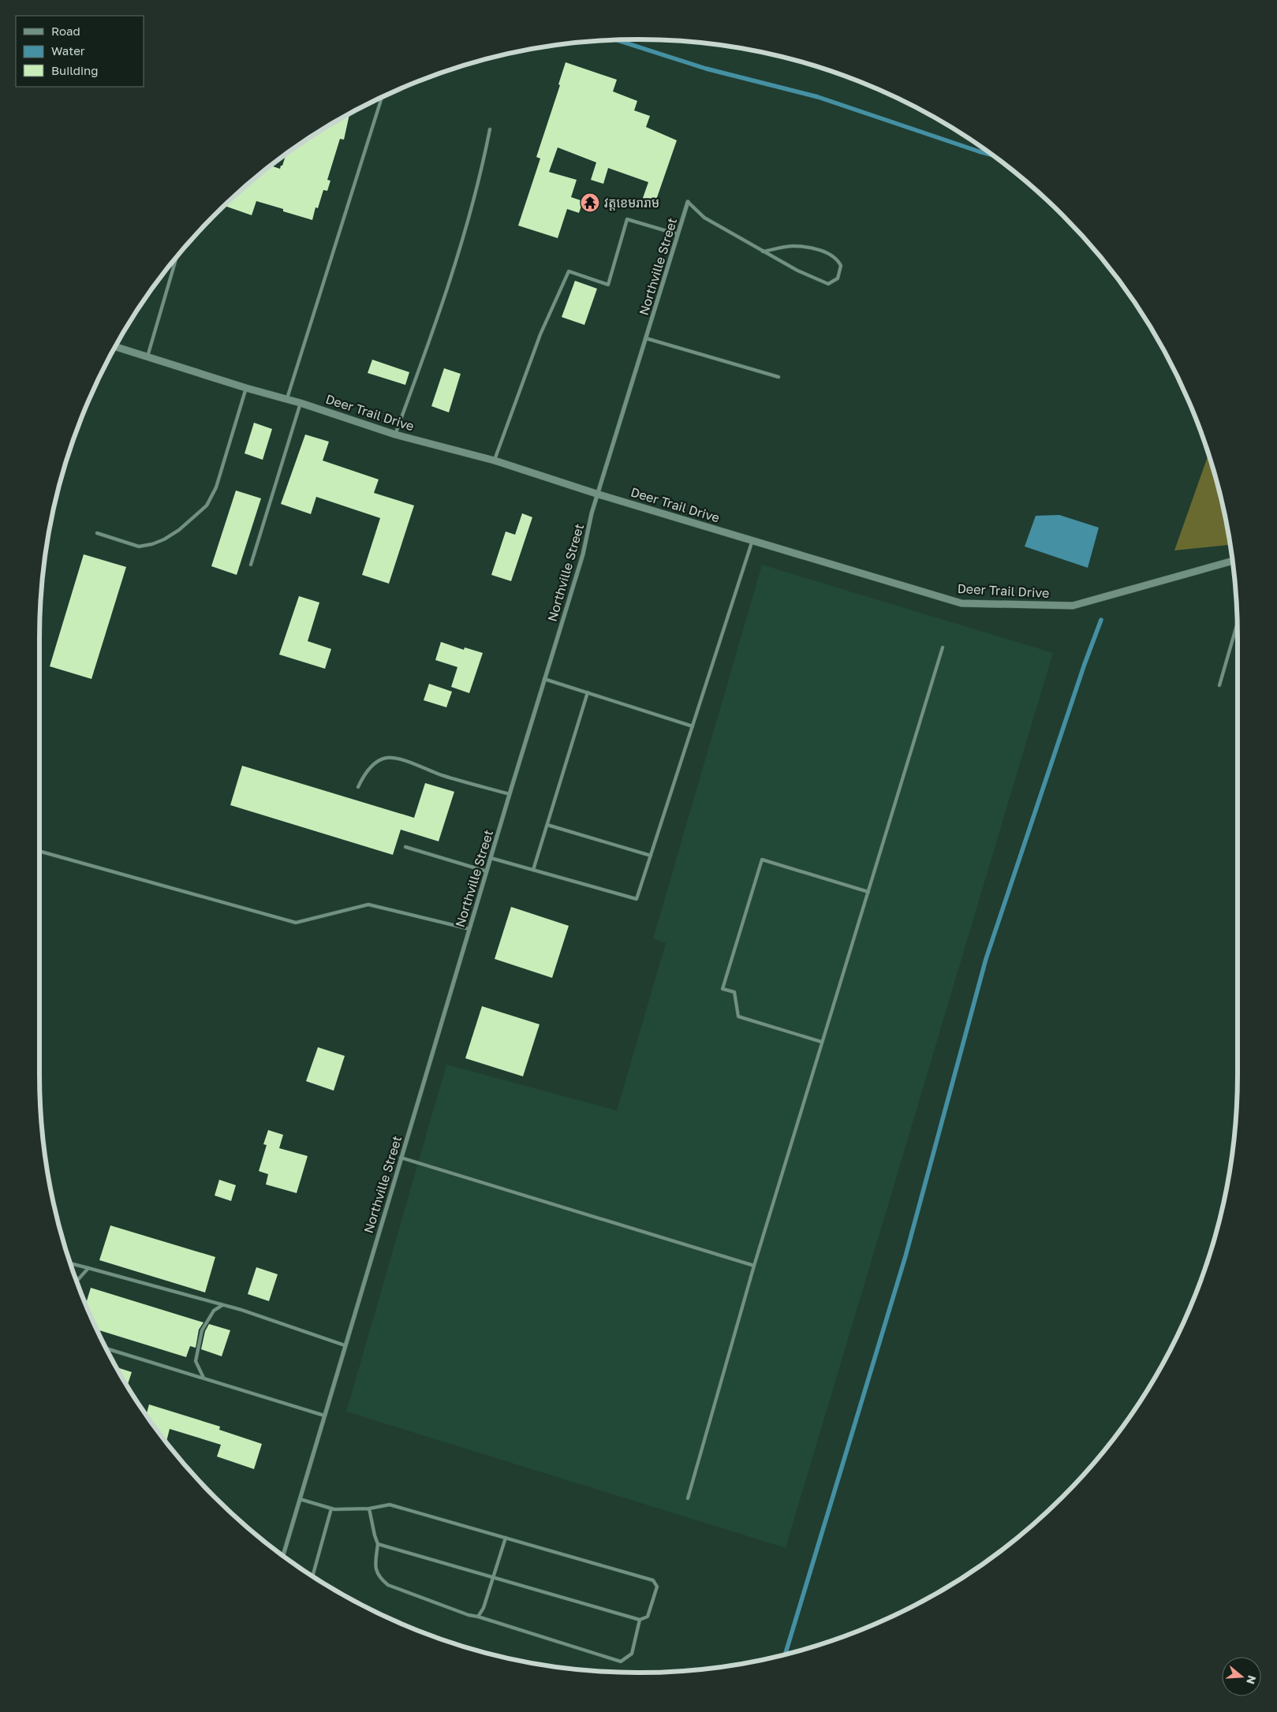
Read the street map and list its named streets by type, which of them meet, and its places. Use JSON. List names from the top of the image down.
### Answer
{
  "streets": {
    "street": ["Northville Street", "Deer Trail Drive"]
  },
  "crossings": [
    ["Northville Street", "Deer Trail Drive"]
  ],
  "places": {
    "temple": ["វត្តខេមរារាម"]
  },
  "legend": ["Road", "Water", "Building"],
  "north": "right"
}
